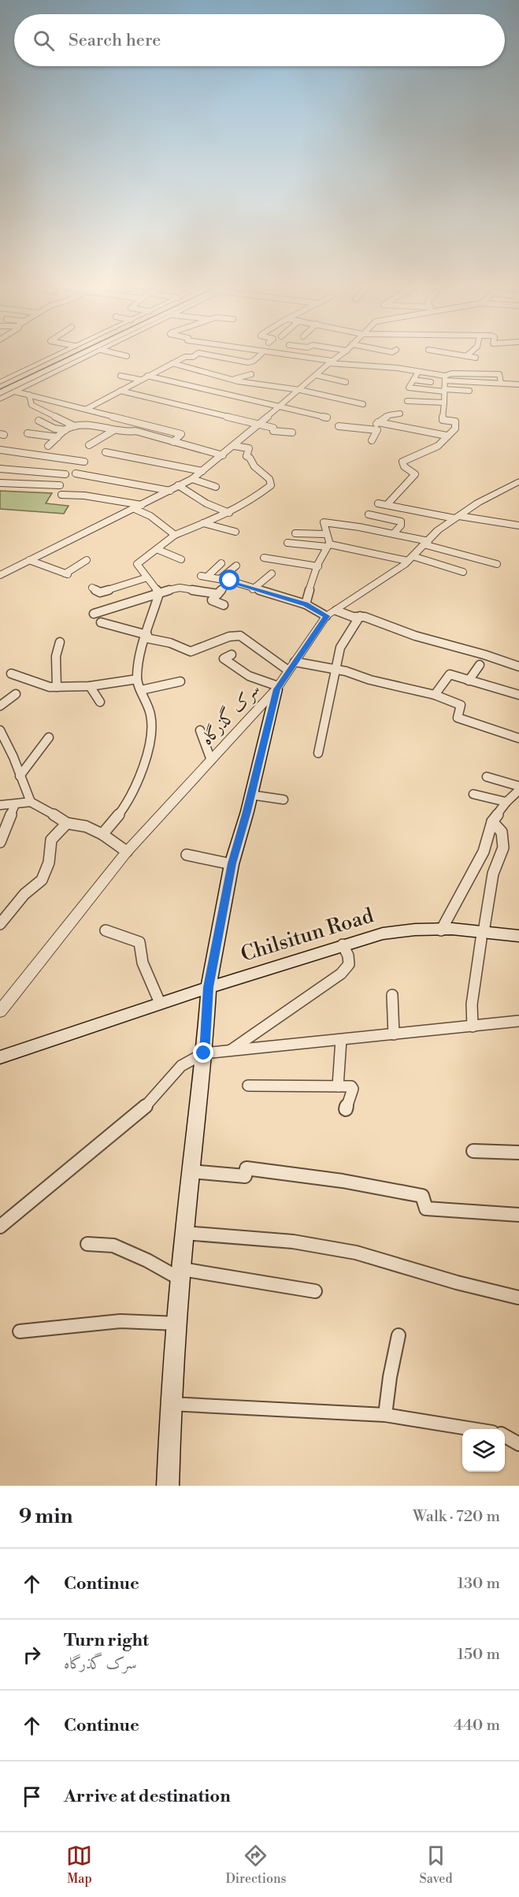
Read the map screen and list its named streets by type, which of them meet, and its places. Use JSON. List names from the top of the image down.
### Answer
{
  "streets": {
    "main road": ["Chilsitun Road"],
    "street": ["سرک گذرگاه"]
  },
  "page": {
    "search": "Search here",
    "heading": ["9 min", "Walk · 720 m"],
    "list": [
      ["Continue", "130 m"],
      ["Turn right", "سرک گذرگاه", "150 m"],
      ["Continue", "440 m"],
      "Arrive at destination"
    ],
    "nav": ["Map", "Directions", "Saved"]
  }
}
